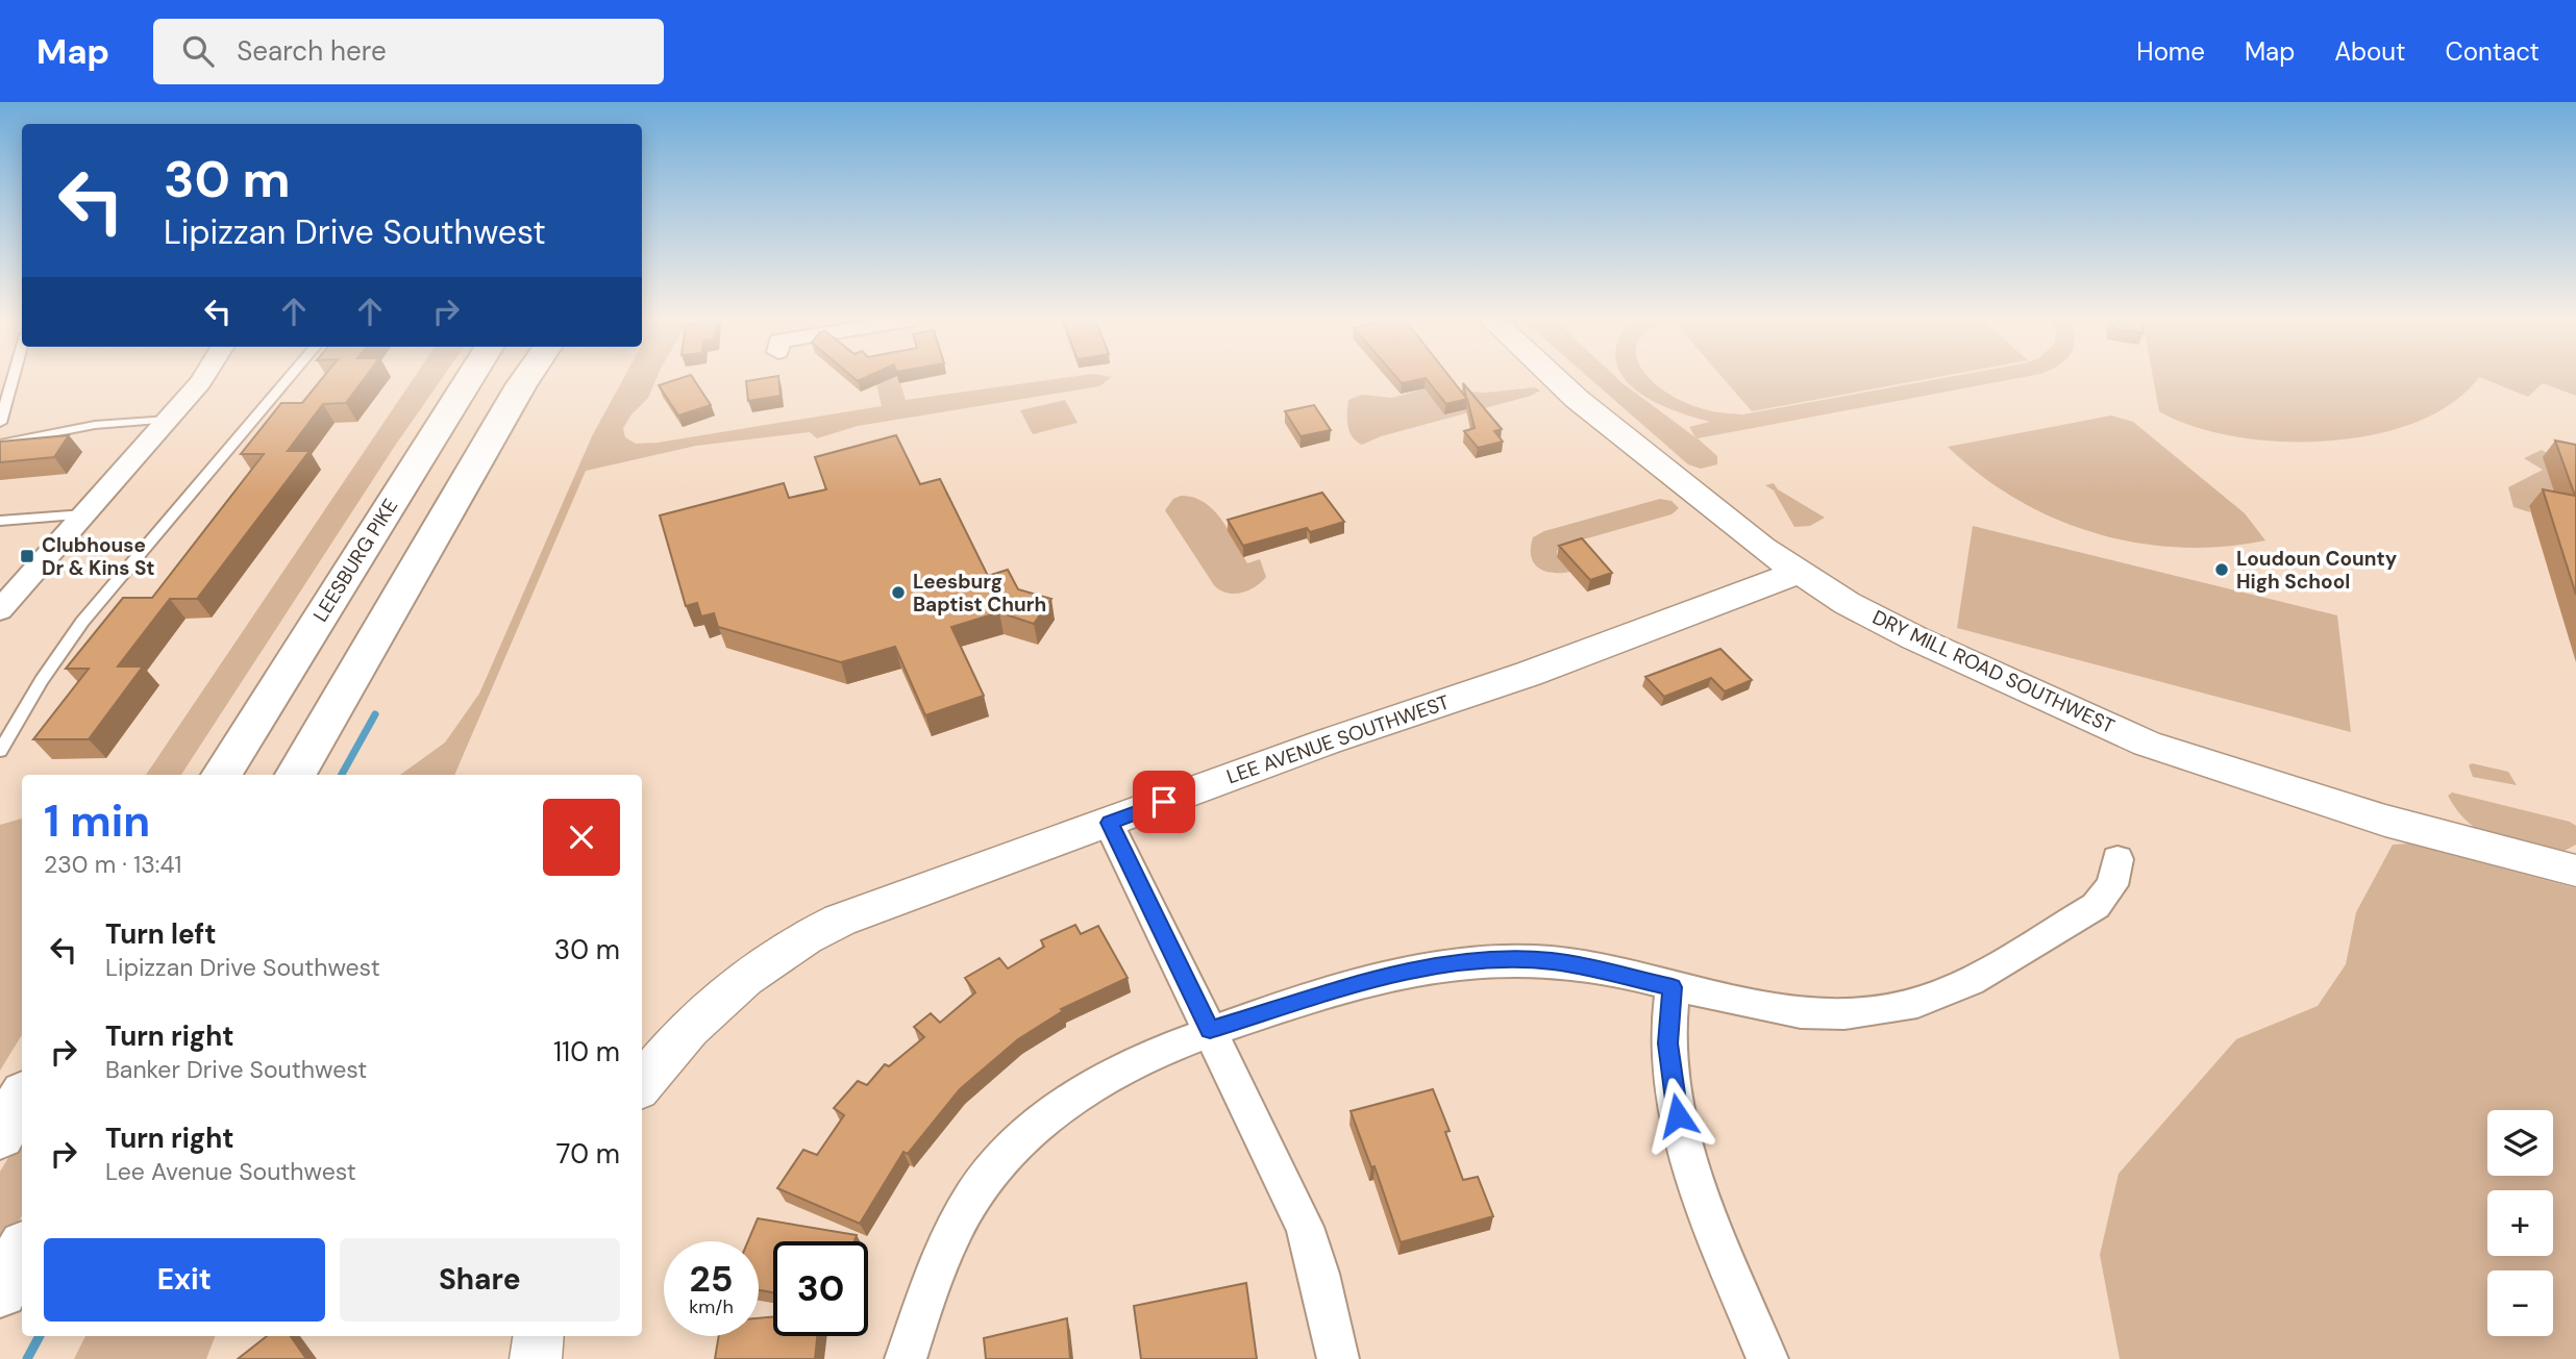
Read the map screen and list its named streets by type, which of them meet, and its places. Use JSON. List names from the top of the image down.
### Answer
{
  "streets": {
    "highway": ["LEESBURG PIKE"],
    "street": ["DRY MILL ROAD SOUTHWEST", "LEE AVENUE SOUTHWEST"]
  },
  "crossings": [
    ["DRY MILL ROAD SOUTHWEST", "LEE AVENUE SOUTHWEST"]
  ],
  "places": {
    "transit": ["Clubhouse Dr & Kins St"],
    "other": ["Loudoun County High School", "Leesburg Baptist Churh"]
  },
  "page": {
    "header": "Map",
    "search": "Search here",
    "nav": [
      "Home",
      "Map",
      "About",
      "Contact"
    ],
    "turn": ["30 m", "Lipizzan Drive Southwest"],
    "heading": ["1 min", "230 m · 13:41"],
    "list": [
      {
        "name": "Turn left",
        "note": "Lipizzan Drive Southwest",
        "value": "30 m"
      },
      {
        "name": "Turn right",
        "note": "Banker Drive Southwest",
        "value": "110 m"
      },
      {
        "name": "Turn right",
        "note": "Lee Avenue Southwest",
        "value": "70 m"
      }
    ],
    "map_buttons": ["+", "−"],
    "buttons": ["Exit", "Share"],
    "speed": "25 km/h",
    "limit": "30"
  }
}
